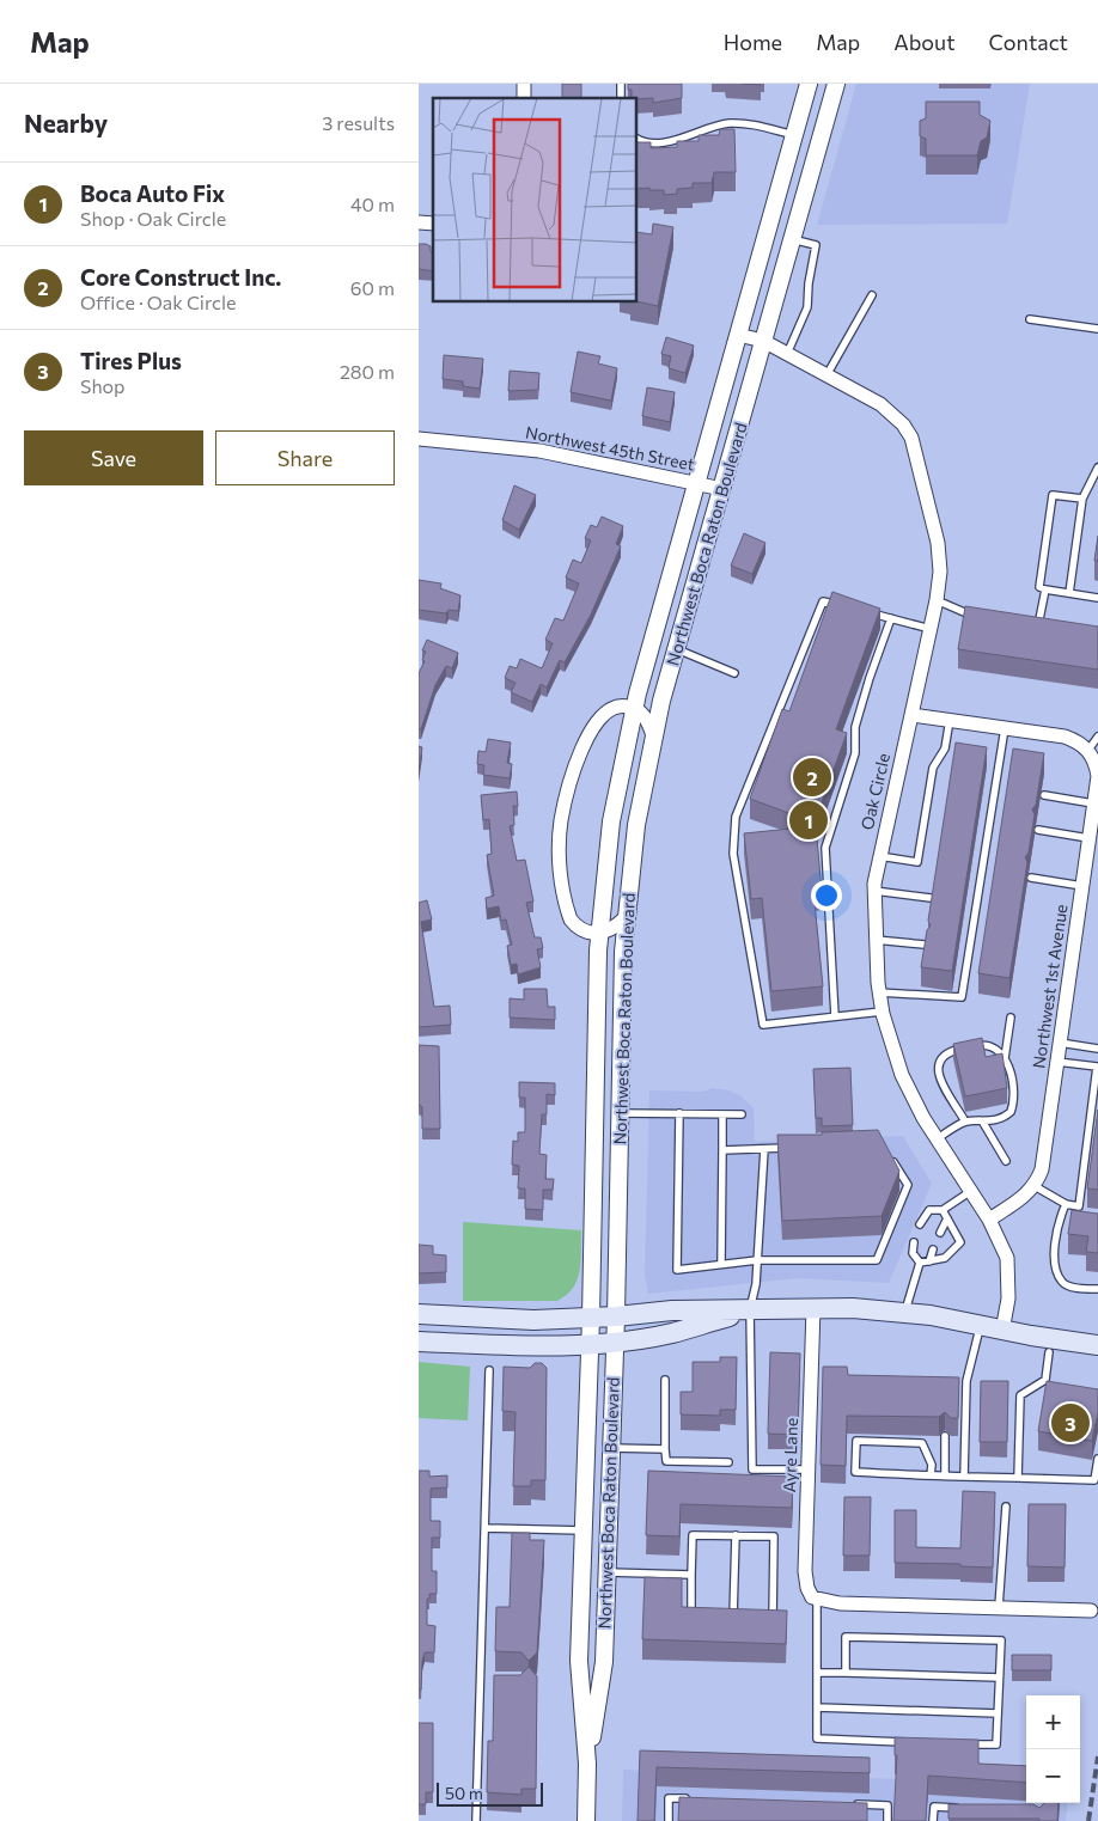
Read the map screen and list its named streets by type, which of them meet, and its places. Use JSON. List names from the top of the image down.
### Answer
{
  "streets": {
    "street": [
      "Northwest 45th Street",
      "Northwest Boca Raton Boulevard",
      "Oak Circle",
      "Northwest 1st Avenue",
      "Ayre Lane"
    ]
  },
  "crossings": [
    ["Northwest 45th Street", "Northwest Boca Raton Boulevard"],
    ["Northwest Boca Raton Boulevard", "Oak Circle"]
  ],
  "scale_bar": "50 m",
  "page": {
    "header": "Map",
    "nav": [
      "Home",
      "Map",
      "About",
      "Contact"
    ],
    "heading": ["Nearby", "3 results"],
    "list": [
      {
        "mark": "1",
        "name": "Boca Auto Fix",
        "note": "Shop · Oak Circle",
        "value": "40 m"
      },
      {
        "mark": "2",
        "name": "Core Construct Inc.",
        "note": "Office · Oak Circle",
        "value": "60 m"
      },
      {
        "mark": "3",
        "name": "Tires Plus",
        "note": "Shop",
        "value": "280 m"
      }
    ],
    "buttons": ["Save", "Share"],
    "pins": ["2", "1", "3"],
    "map_buttons": ["+", "−"],
    "scale": "50 m"
  }
}
